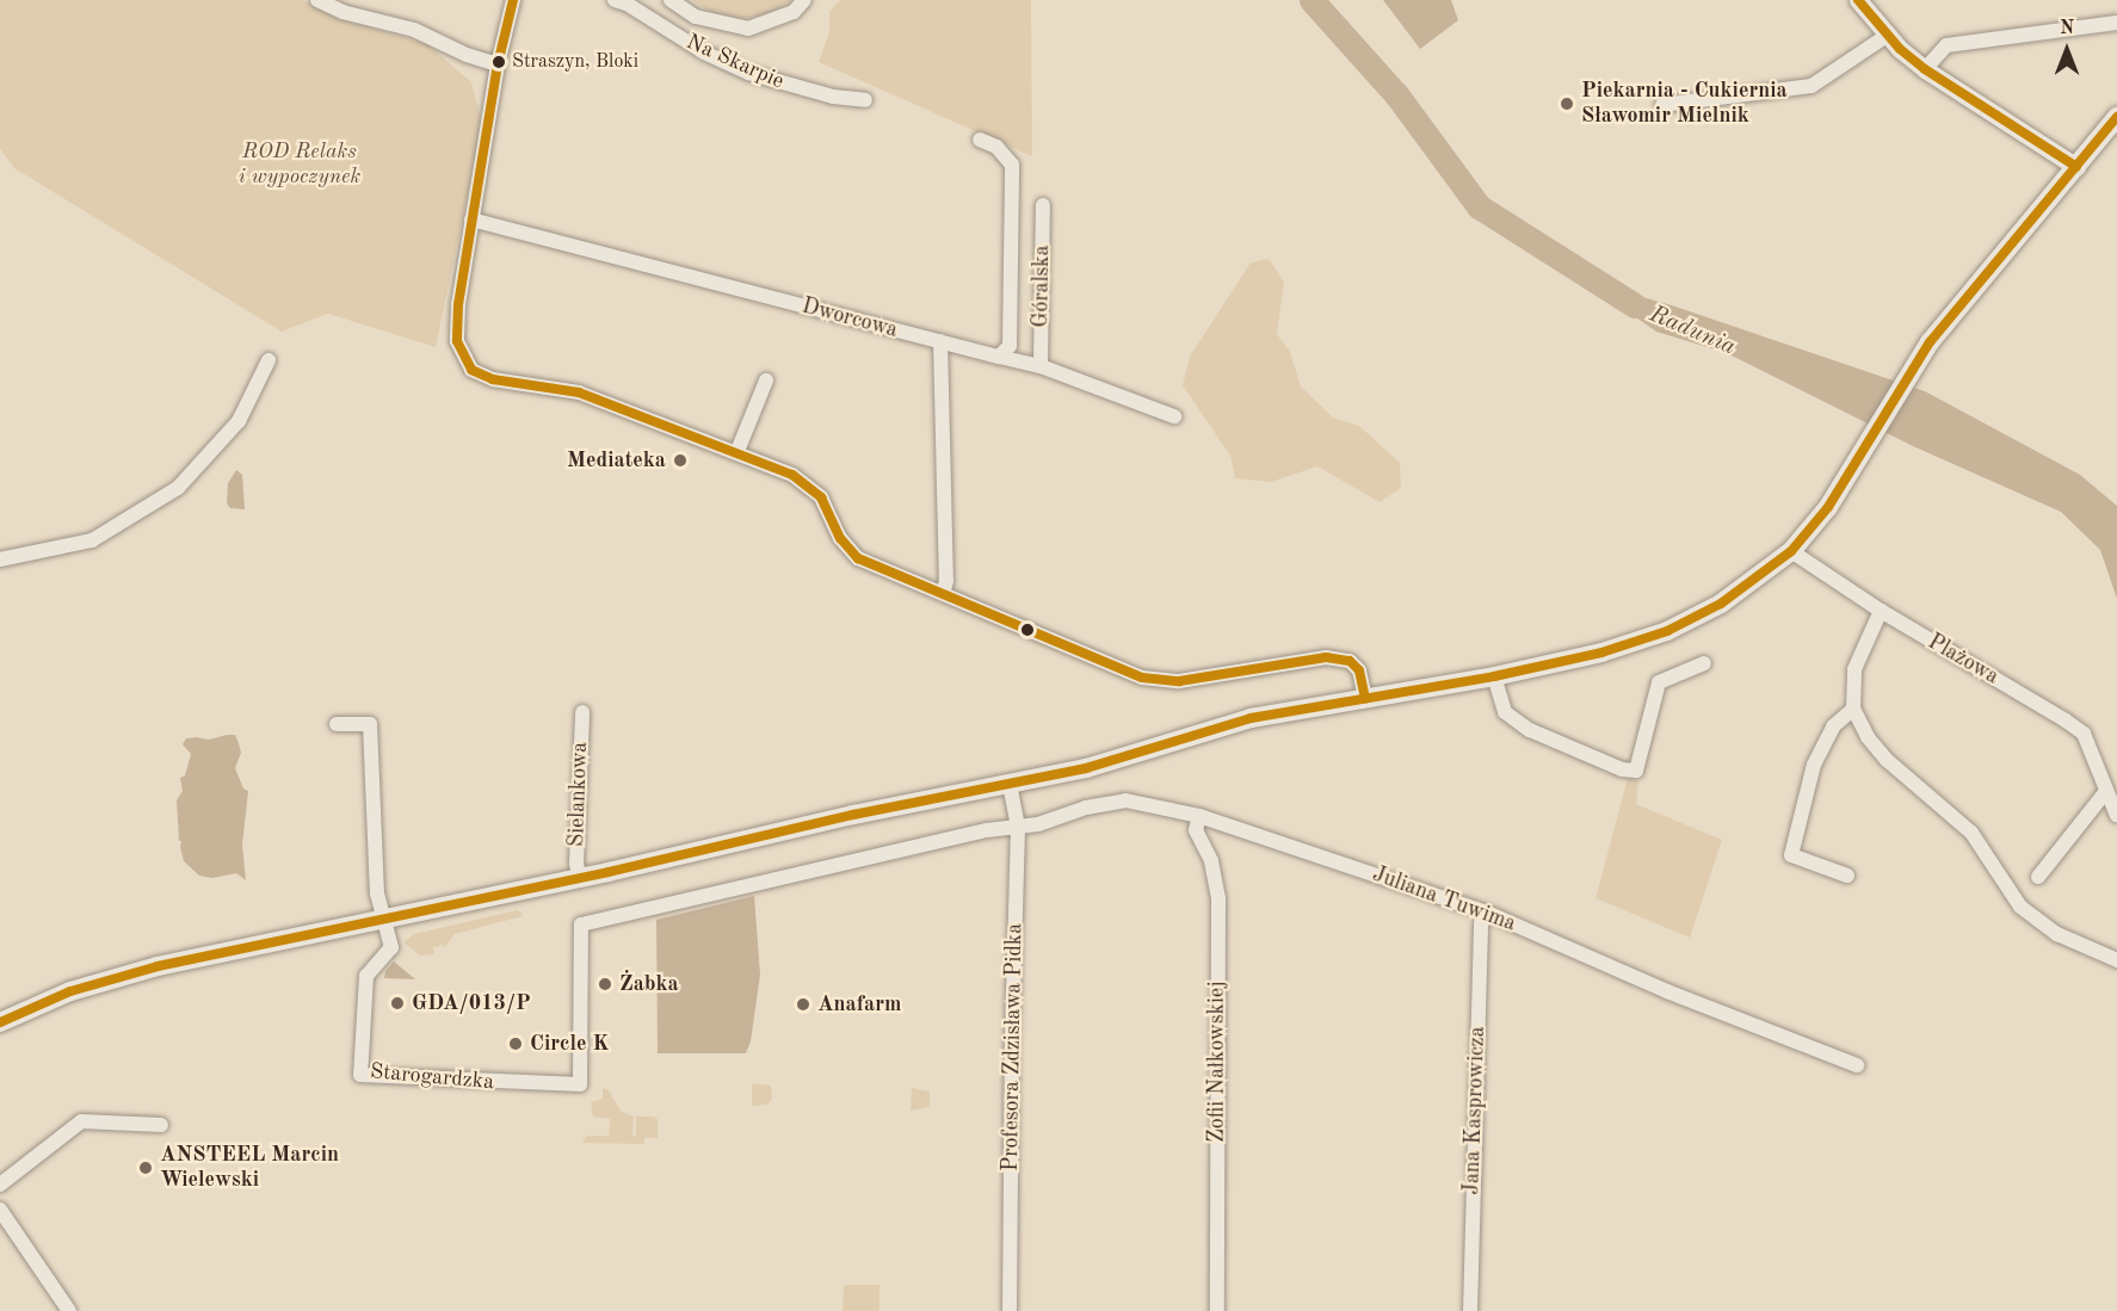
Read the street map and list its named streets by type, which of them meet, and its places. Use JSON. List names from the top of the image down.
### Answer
{
  "streets": {
    "street": [
      "Na Skarpie",
      "Góralska",
      "Dworcowa",
      "Plażowa",
      "Sielankowa",
      "Juliana Tuwima",
      "Profesora Zdzisława Pidka",
      "Zofii Nałkowskiej",
      "Starogardzka",
      "Jana Kasprowicza"
    ]
  },
  "crossings": [
    ["Juliana Tuwima", "Profesora Zdzisława Pidka"],
    ["Juliana Tuwima", "Zofii Nałkowskiej"],
    ["Juliana Tuwima", "Starogardzka"],
    ["Juliana Tuwima", "Jana Kasprowicza"]
  ],
  "water": ["Radunia"],
  "parks": ["ROD Relaks i wypoczynek"],
  "places": [
    "Straszyn, Bloki",
    "Piekarnia - Cukiernia Sławomir Mielnik",
    "Mediateka",
    "Żabka",
    "GDA/013/P",
    "Anafarm",
    "Circle K",
    "ANSTEEL Marcin Wielewski"
  ],
  "north": "top"
}
